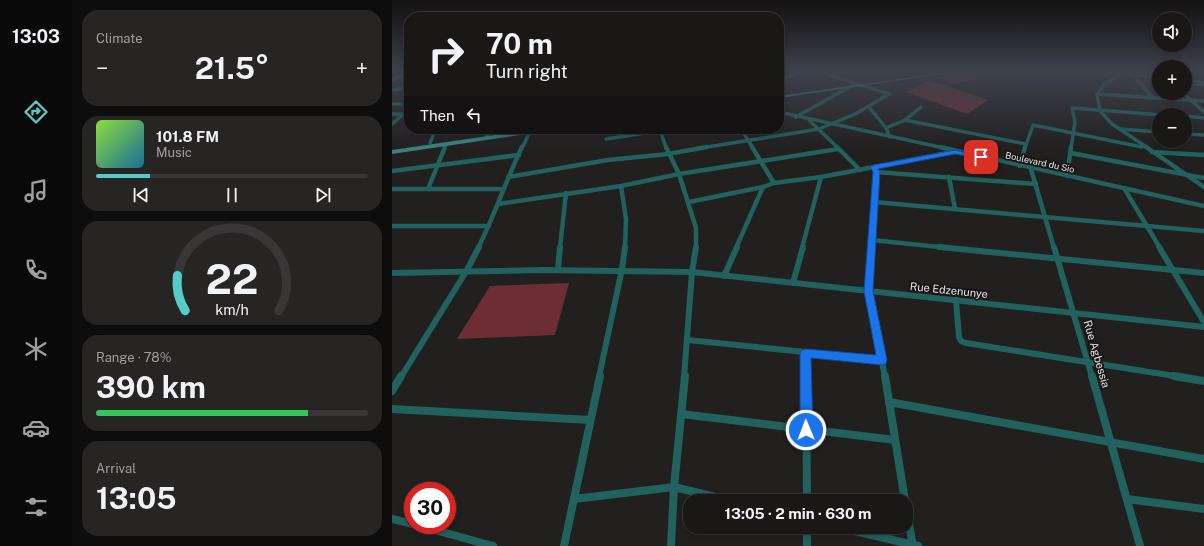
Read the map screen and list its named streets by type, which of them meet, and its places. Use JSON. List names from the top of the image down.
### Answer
{
  "streets": {
    "street": ["Boulevard du Sio", "Rue Edzenunye", "Rue Agbessia"]
  },
  "crossings": [
    ["Boulevard du Sio", "Rue Agbessia"],
    ["Rue Edzenunye", "Rue Agbessia"]
  ],
  "page": {
    "tabs": "13:03",
    "tile": [
      "Climate",
      ["Range · 78%", "390 km"],
      ["Arrival", "13:05"]
    ],
    "map_buttons": ["+", "−"],
    "turn": ["70 m", "Turn right"],
    "heat": ["−", "21.5°", "+"],
    "then": "Then",
    "song": ["101.8 FM", "Music"],
    "limit": "30",
    "trip": "13:05 · 2 min · 630 m",
    "gauge": ["22", "km/h"]
  }
}
